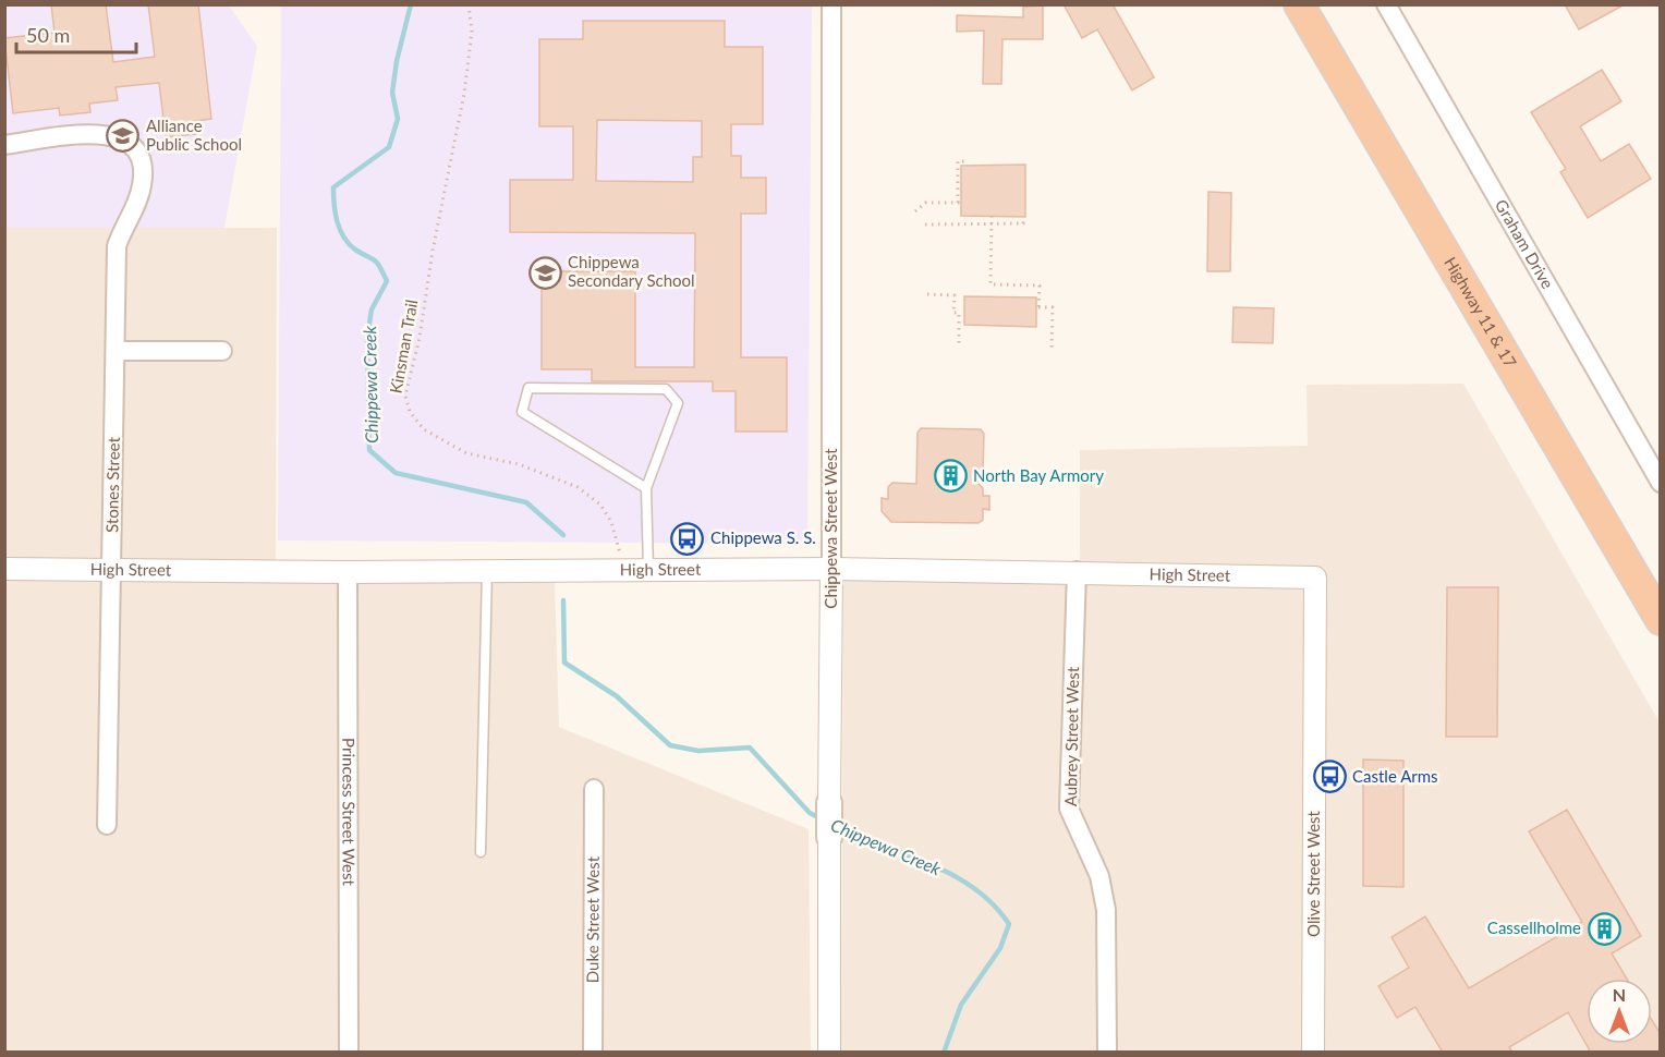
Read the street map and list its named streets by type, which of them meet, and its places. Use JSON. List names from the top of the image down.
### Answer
{
  "streets": {
    "highway": ["Highway 11 & 17"],
    "main road": ["Chippewa Street West"],
    "street": [
      "Graham Drive",
      "Stones Street",
      "High Street",
      "Aubrey Street West",
      "Princess Street West",
      "Olive Street West",
      "Duke Street West"
    ],
    "path": ["Kinsman Trail"]
  },
  "crossings": [
    ["Kinsman Trail", "High Street"],
    ["Stones Street", "High Street"],
    ["Chippewa Street West", "High Street"],
    ["High Street", "Aubrey Street West"],
    ["High Street", "Princess Street West"],
    ["High Street", "Olive Street West"]
  ],
  "water": ["Chippewa Creek"],
  "places": {
    "school or university": ["Alliance Public School", "Chippewa Secondary School"],
    "building": ["North Bay Armory", "Cassellholme"],
    "bus stop": ["Chippewa S. S.", "Castle Arms"]
  },
  "scale_bar": "50 m",
  "north": "top"
}
